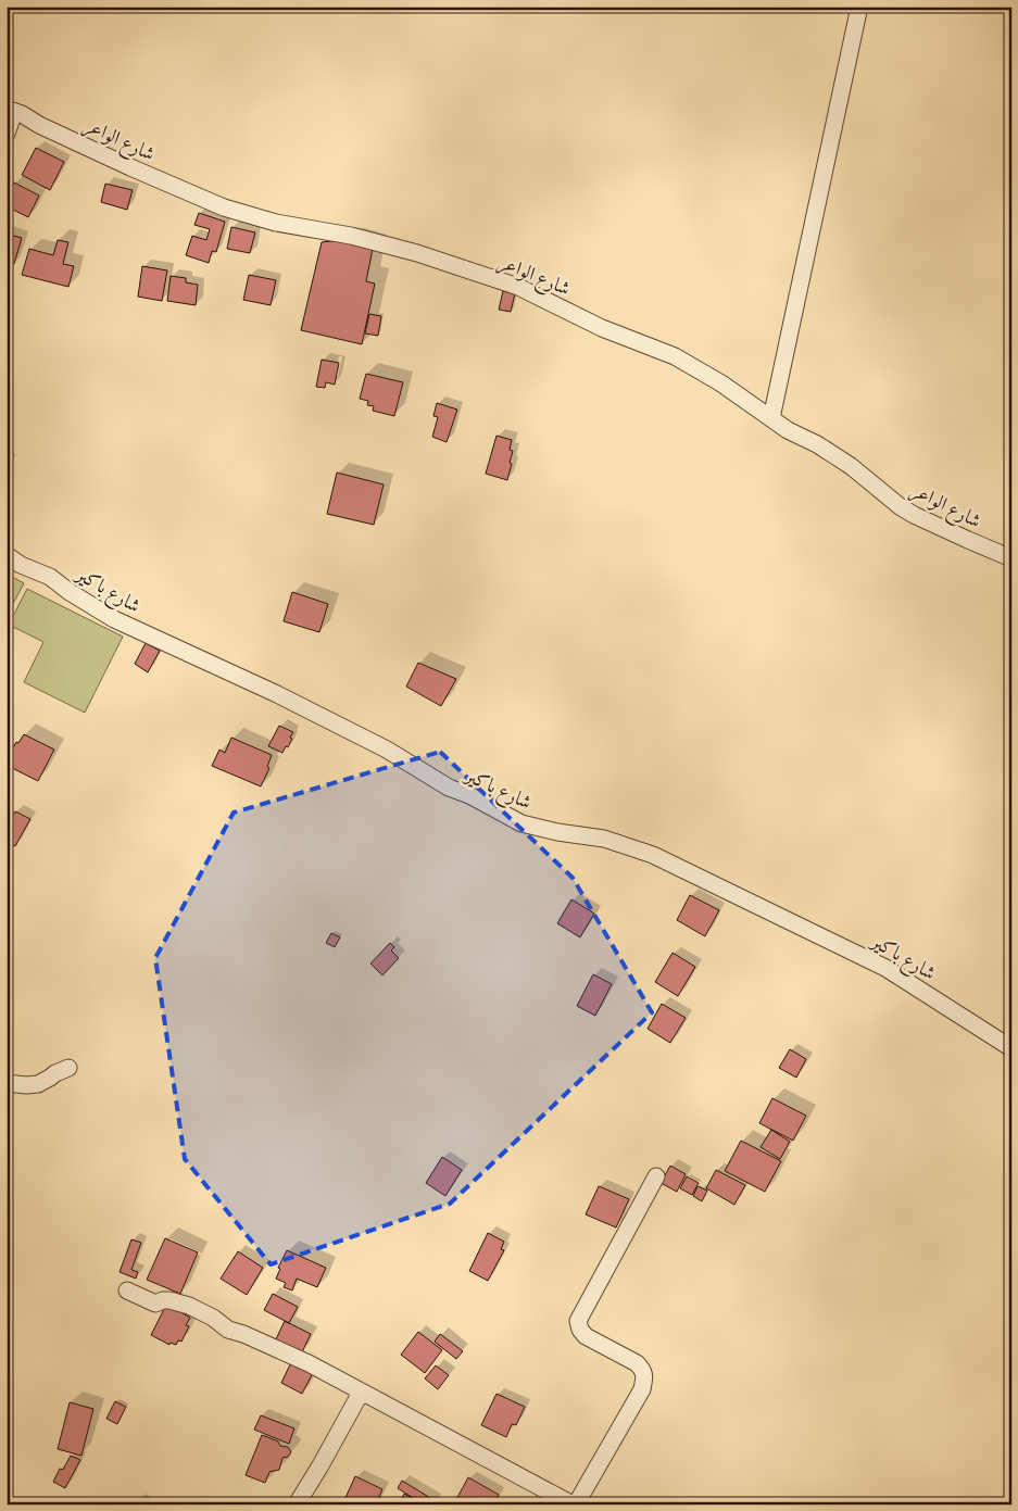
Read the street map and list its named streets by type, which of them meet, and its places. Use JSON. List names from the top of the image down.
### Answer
{
  "streets": {
    "street": ["شارع الواعر", "شارع باكير"]
  }
}
